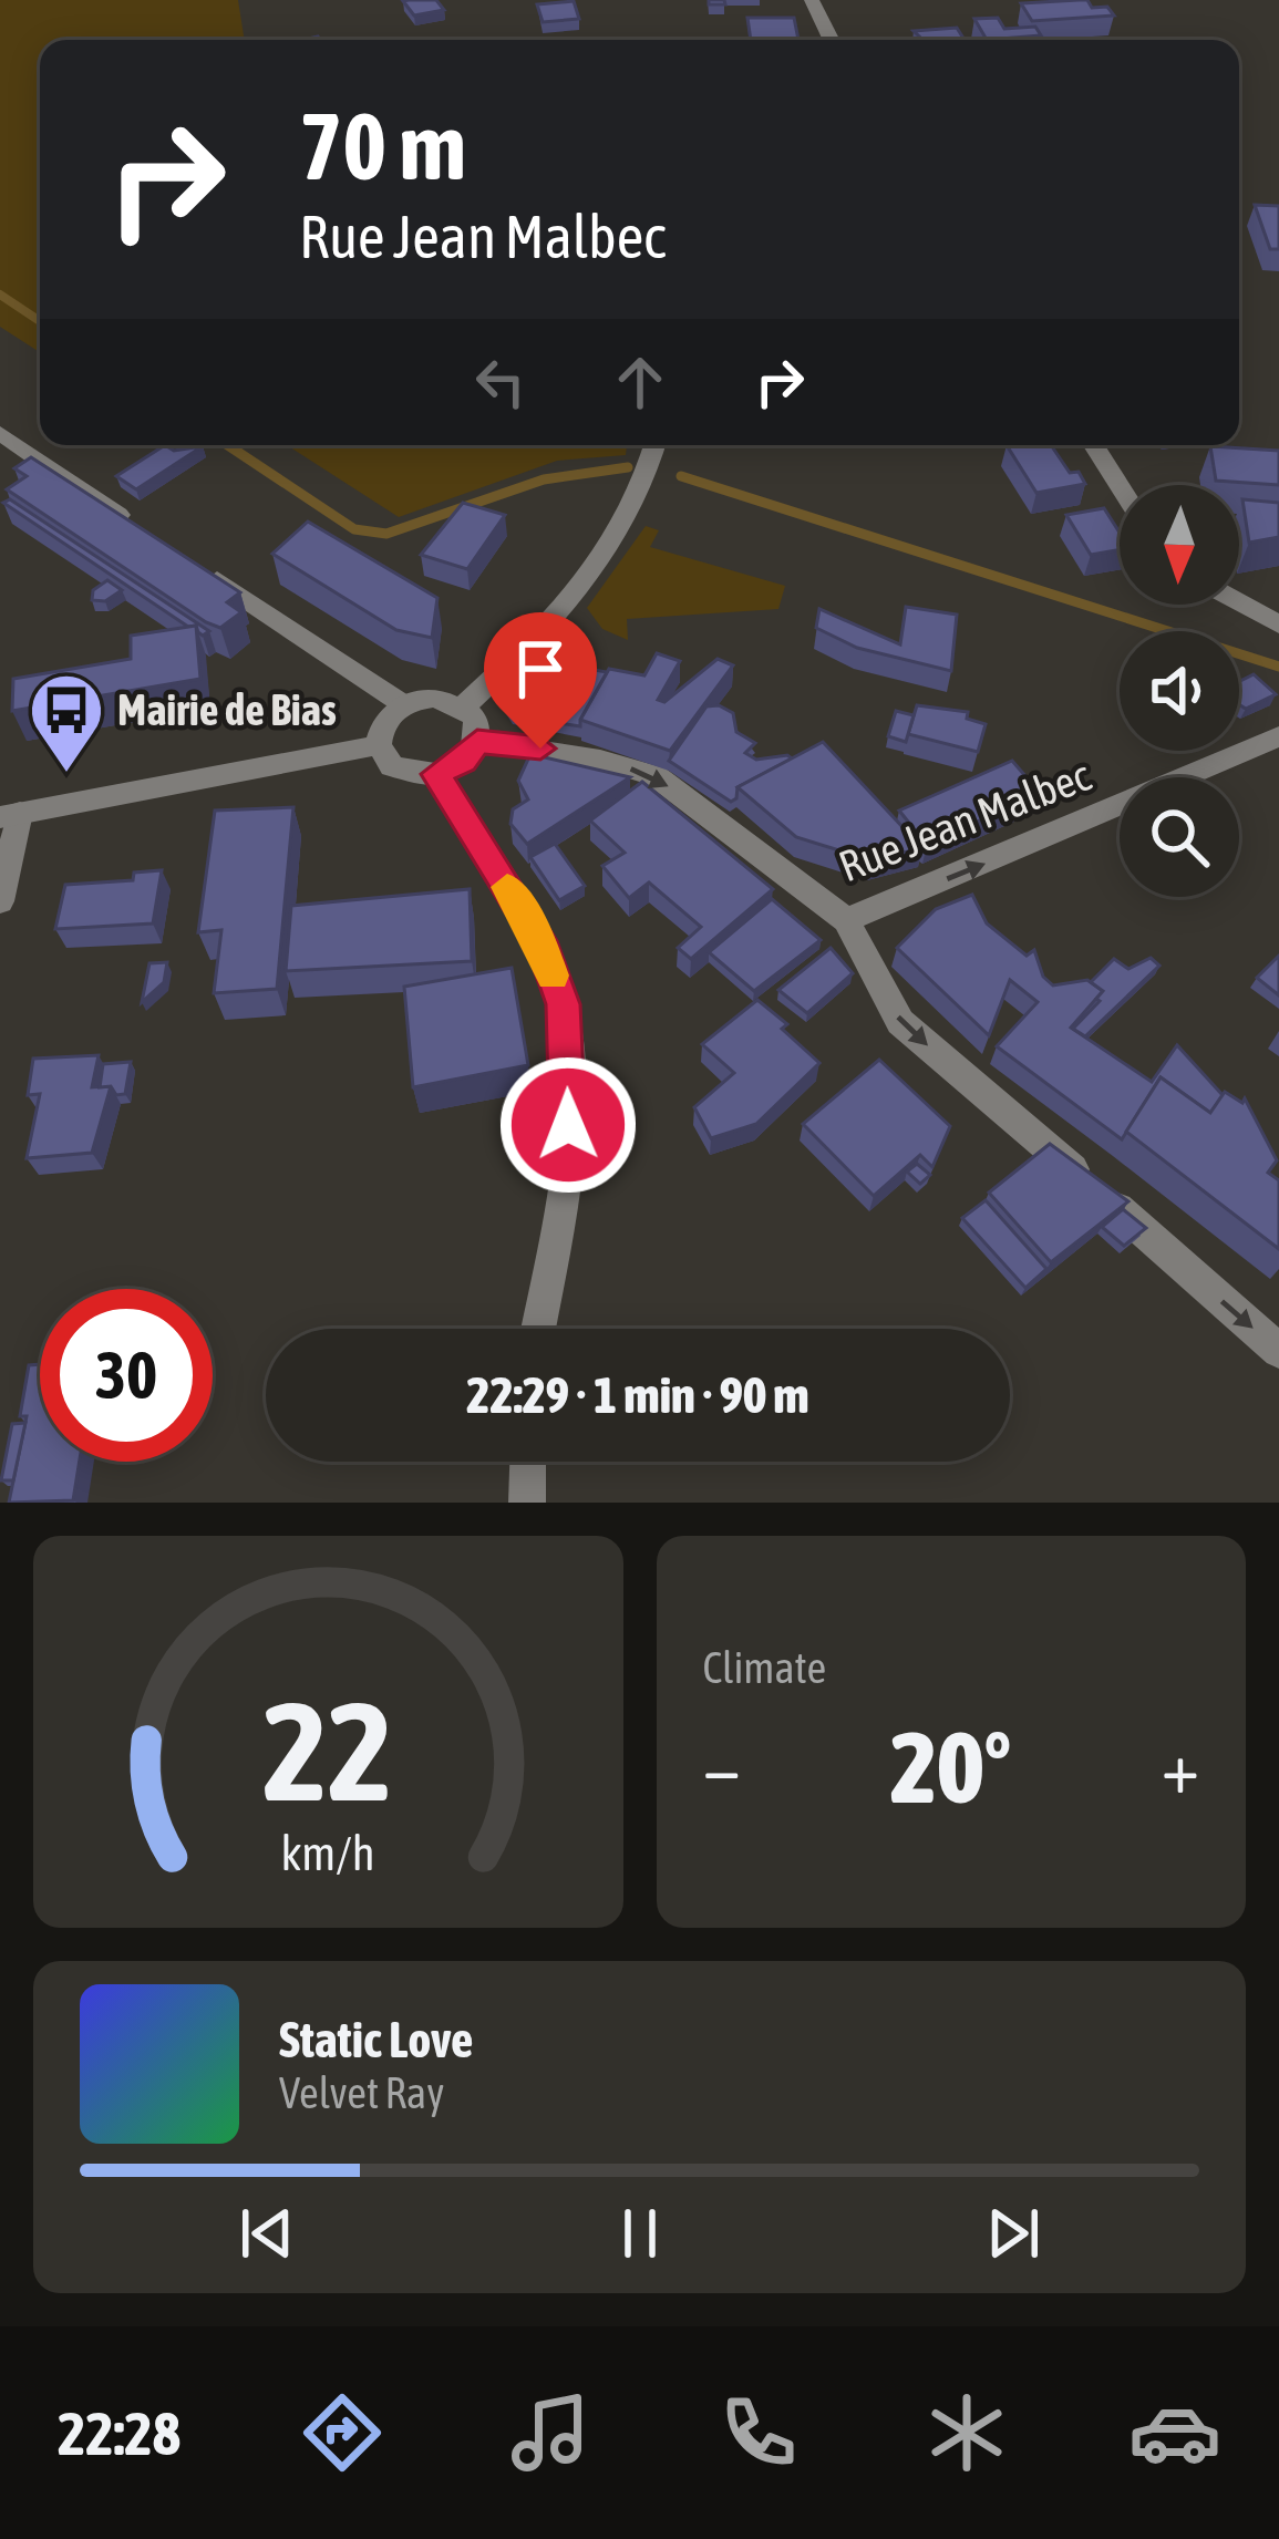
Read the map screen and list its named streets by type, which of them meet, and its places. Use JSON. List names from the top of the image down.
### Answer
{
  "streets": {
    "street": ["Rue Jean Malbec"]
  },
  "one_way": ["Rue Jean Malbec"],
  "places": {
    "bus stop": ["Mairie de Bias"]
  },
  "north": "bottom",
  "page": {
    "turn": ["70 m", "Rue Jean Malbec"],
    "limit": "30",
    "trip": "22:29 · 1 min · 90 m",
    "tile": "Climate",
    "heat": ["−", "20°", "+"],
    "song": ["Static Love", "Velvet Ray"],
    "tabs": "22:28",
    "gauge": ["22", "km/h"]
  }
}
